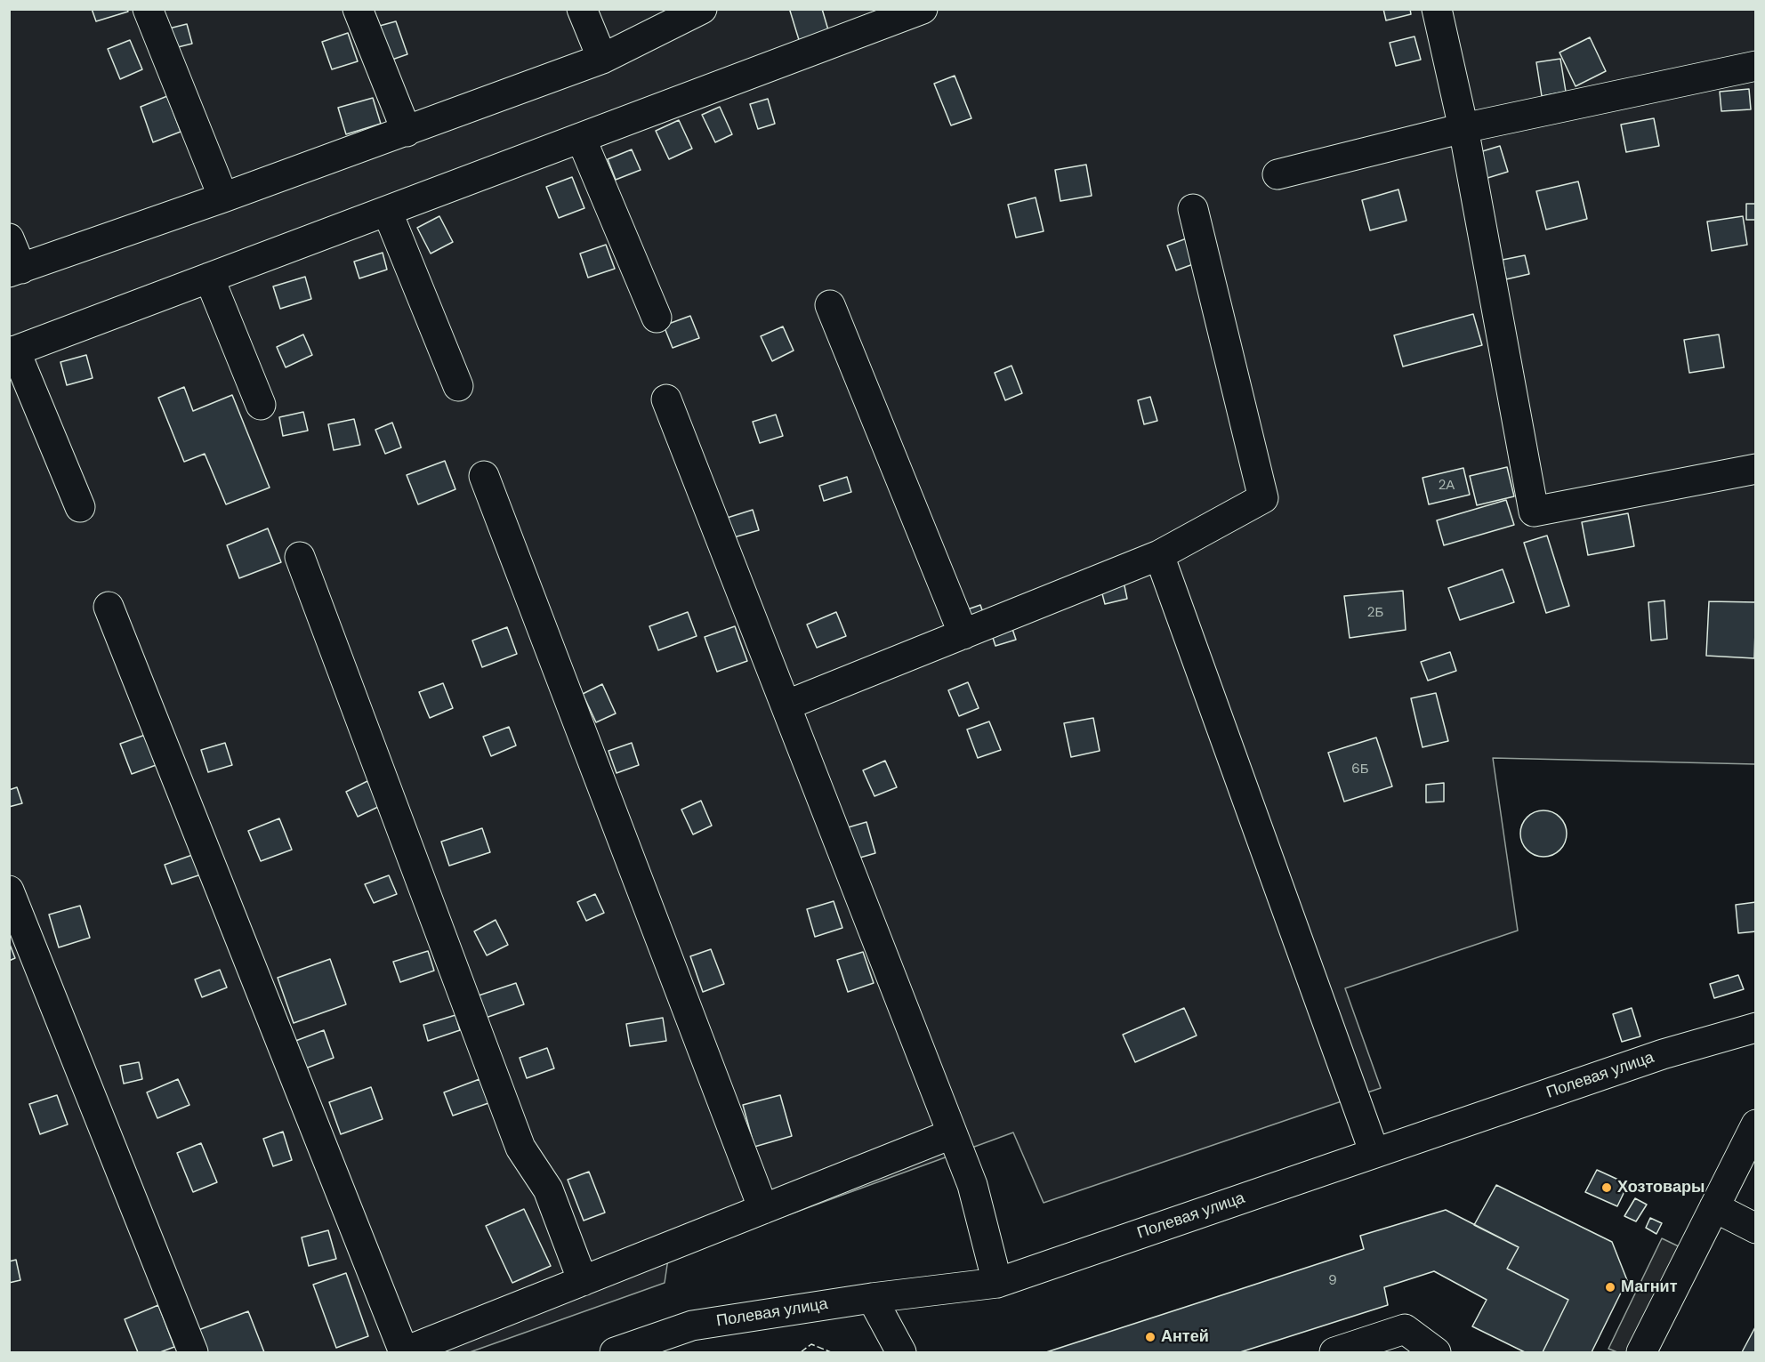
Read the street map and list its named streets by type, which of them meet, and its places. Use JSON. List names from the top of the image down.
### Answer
{
  "streets": {
    "street": ["Полевая улица"]
  },
  "places": ["Хозтовары", "Магнит", "Антей"],
  "house_numbers": [
    "2А",
    "2Б",
    "6Б",
    "9"
  ]
}
